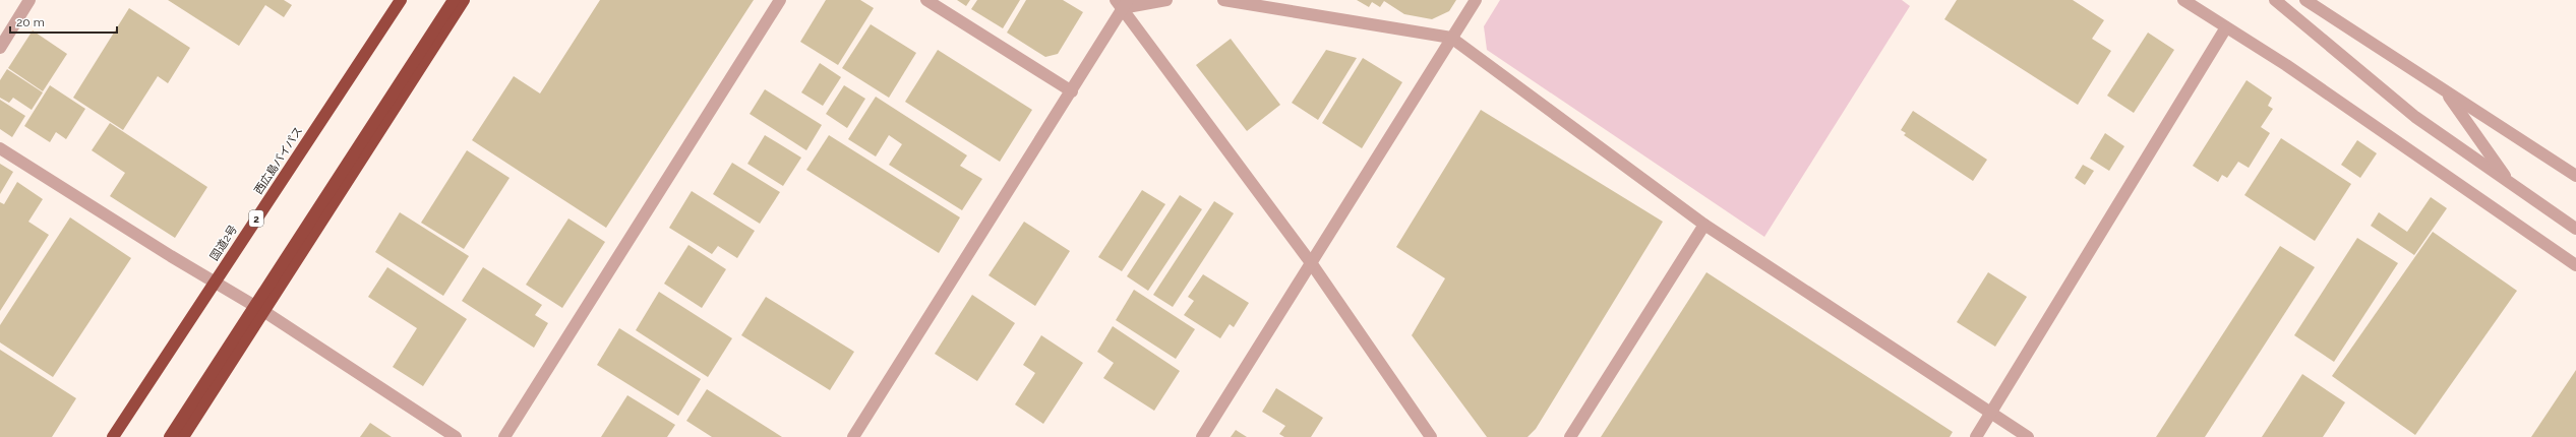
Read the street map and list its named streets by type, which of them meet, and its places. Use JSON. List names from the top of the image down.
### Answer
{
  "streets": {
    "highway": ["西広島バイパス", "2", "国道2号"]
  },
  "crossings": [
    ["西広島バイパス", "国道2号"]
  ],
  "scale_bar": "20 m"
}
